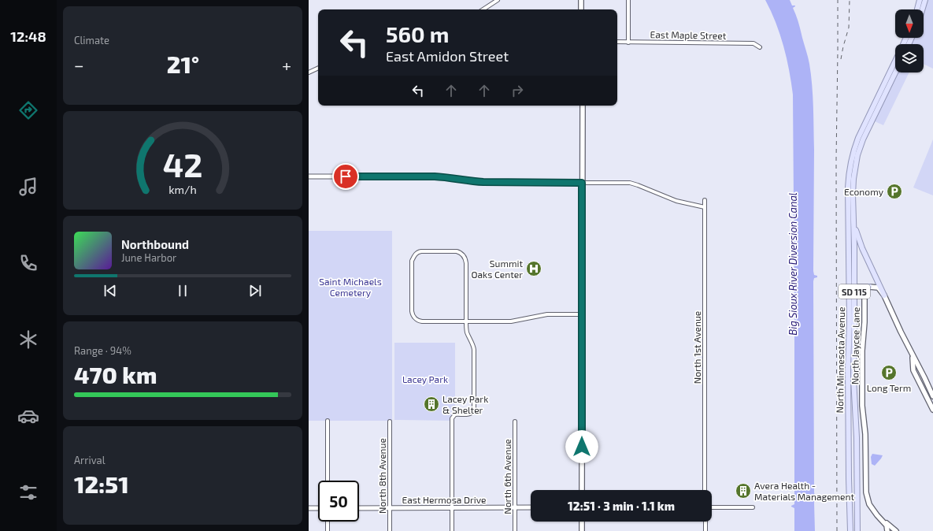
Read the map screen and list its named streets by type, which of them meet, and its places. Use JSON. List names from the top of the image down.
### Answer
{
  "streets": {
    "main road": ["SD 115", "North Jaycee Lane", "North Minnesota Avenue"],
    "street": [
      "East Maple Street",
      "North 1st Avenue",
      "North 8th Avenue",
      "North 6th Avenue",
      "East Hermosa Drive"
    ]
  },
  "crossings": [
    ["North 8th Avenue", "East Hermosa Drive"],
    ["North 6th Avenue", "East Hermosa Drive"]
  ],
  "water": ["Big Sioux River Diversion Canal"],
  "parks": ["Saint Michaels Cemetery", "Lacey Park"],
  "places": {
    "parking": ["Economy", "Long Term"],
    "hospital": ["Summit Oaks Center"],
    "building": ["Lacey Park & Shelter", "Avera Health - Materials Management"]
  },
  "north": "bottom",
  "page": {
    "tabs": "12:48",
    "tile": [
      "Climate",
      ["Range · 94%", "470 km"],
      ["Arrival", "12:51"]
    ],
    "turn": ["560 m", "East Amidon Street"],
    "heat": ["−", "21°", "+"],
    "song": ["Northbound", "June Harbor"],
    "limit": "50",
    "trip": "12:51 · 3 min · 1.1 km",
    "gauge": ["42", "km/h"]
  }
}
